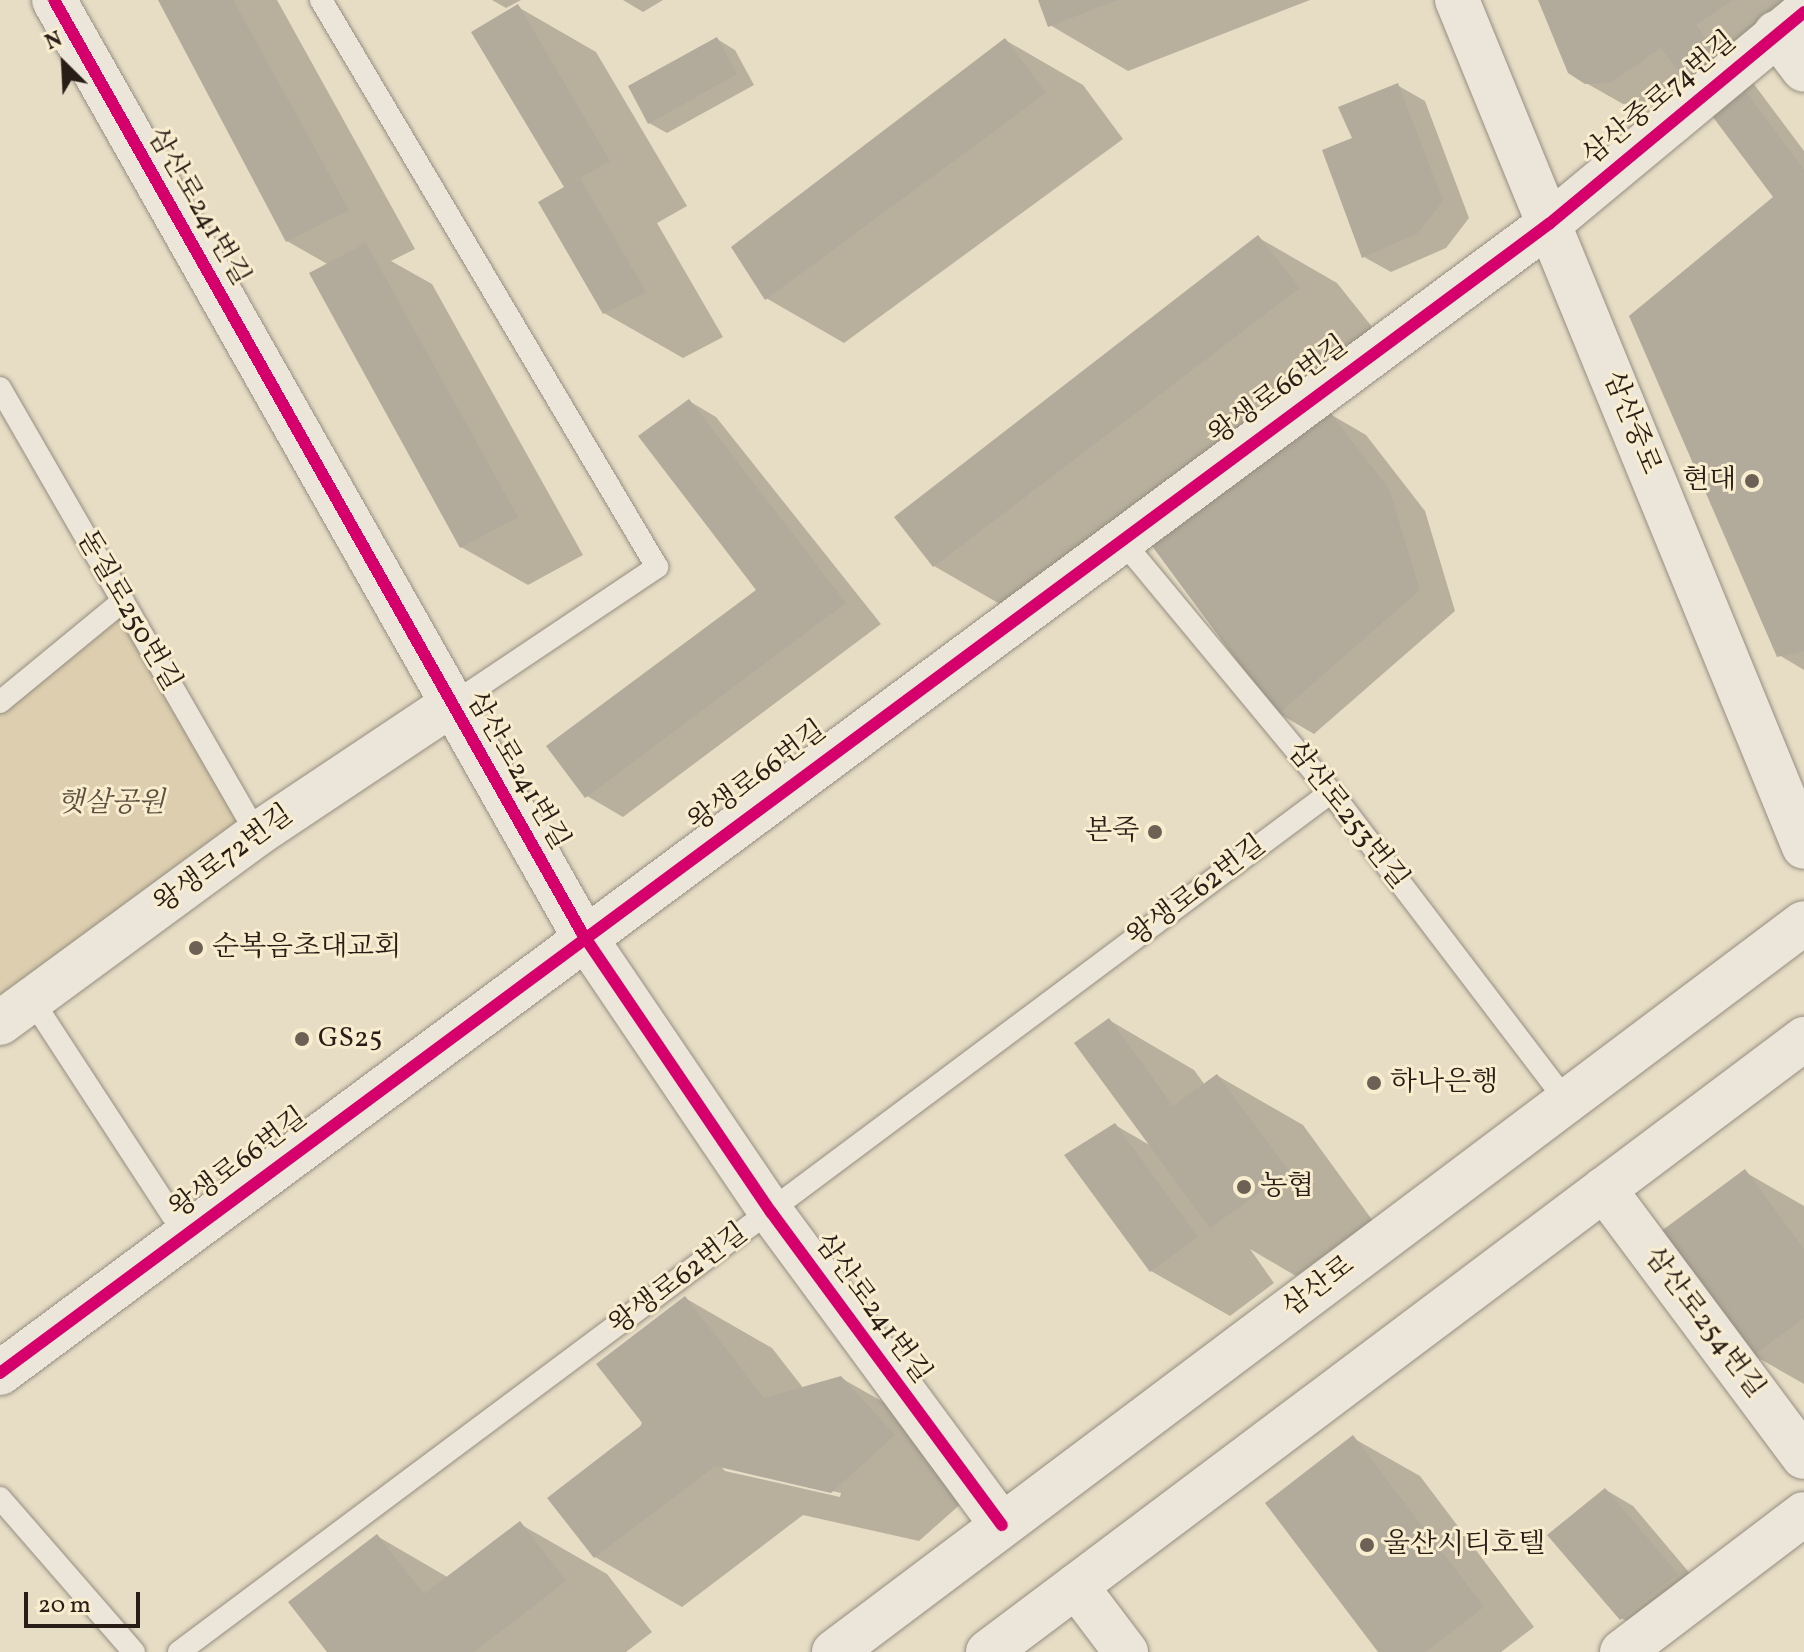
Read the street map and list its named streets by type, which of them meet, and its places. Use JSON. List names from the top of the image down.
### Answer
{
  "streets": {
    "street": [
      "삼산중로74번길",
      "삼산로241번길",
      "왕생로66번길",
      "삼산중로",
      "왕생로72번길",
      "삼산로",
      "삼산로254번길"
    ],
    "lane": ["돋질로250번길", "삼산로253번길", "왕생로62번길"]
  },
  "crossings": [
    ["삼산중로74번길", "왕생로66번길"],
    ["삼산중로74번길", "삼산중로"],
    ["삼산로241번길", "왕생로66번길"],
    ["삼산로241번길", "왕생로72번길"],
    ["삼산로241번길", "왕생로62번길"],
    ["삼산로241번길", "삼산로"],
    ["왕생로66번길", "삼산중로"],
    ["왕생로66번길", "삼산로253번길"],
    ["돋질로250번길", "왕생로72번길"],
    ["삼산로253번길", "왕생로62번길"],
    ["삼산로253번길", "삼산로"]
  ],
  "parks": ["햇살공원"],
  "places": [
    "현대",
    "본죽",
    "순복음초대교회",
    "GS25",
    "하나은행",
    "농협",
    "울산시티호텔"
  ],
  "scale_bar": "20 m",
  "north": "top left"
}
